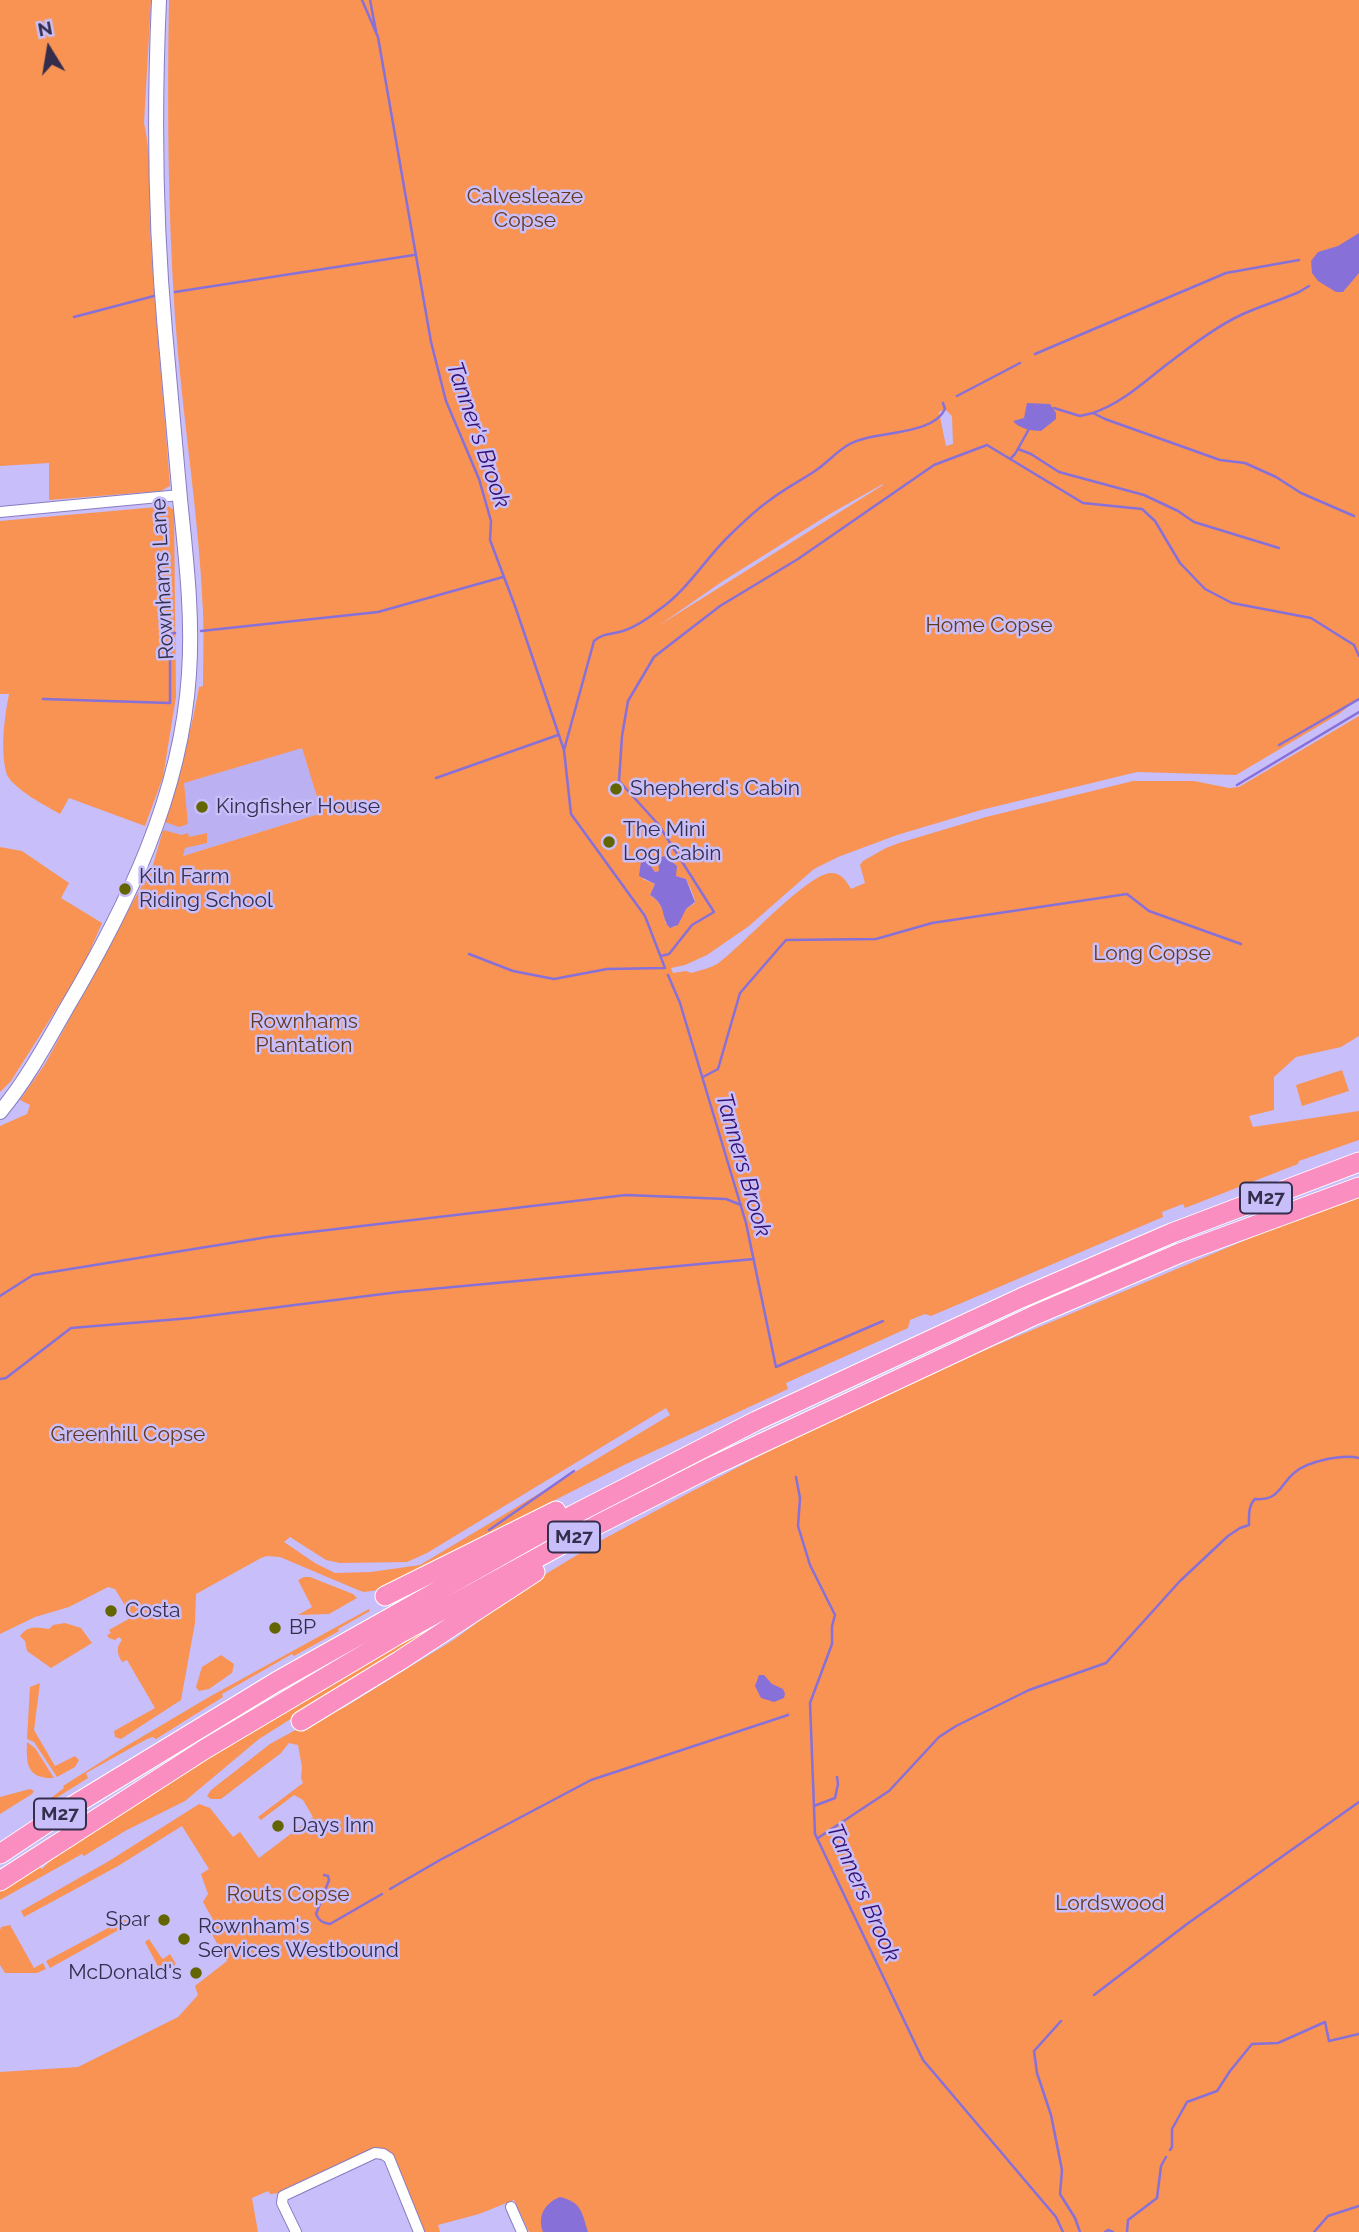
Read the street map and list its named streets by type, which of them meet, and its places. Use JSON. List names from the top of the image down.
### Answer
{
  "streets": {
    "highway": ["M27"],
    "street": ["Rownhams Lane"]
  },
  "water": ["Tanner's Brook", "Tanners Brook"],
  "parks": [
    "Calvesleaze Copse",
    "Home Copse",
    "Long Copse",
    "Rownhams Plantation",
    "Greenhill Copse",
    "Routs Copse",
    "Lordswood"
  ],
  "places": [
    "Shepherd's Cabin",
    "Kingfisher House",
    "The Mini Log Cabin",
    "Kiln Farm Riding School",
    "Costa",
    "BP",
    "Days Inn",
    "Spar",
    "Rownham's Services Westbound",
    "McDonald's"
  ],
  "north": "top"
}
